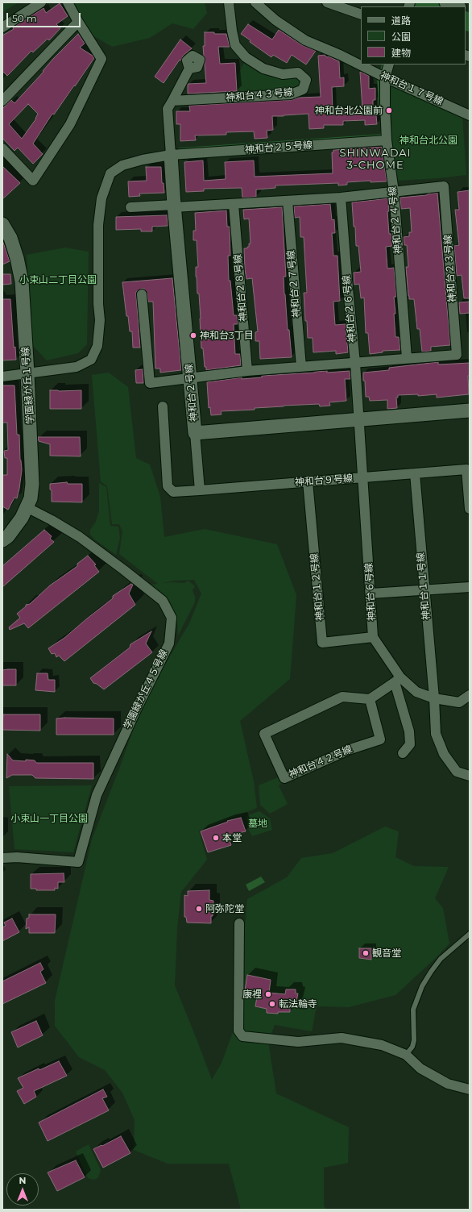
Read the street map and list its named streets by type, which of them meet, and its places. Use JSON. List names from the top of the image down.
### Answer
{
  "streets": {
    "street": [
      "神和台１７号線",
      "神和台４３号線",
      "神和台２５号線",
      "神和台２４号線",
      "神和台２３号線",
      "神和台２７号線",
      "神和台２８号線",
      "神和台２６号線",
      "学園緑が丘１号線",
      "神和台２号線",
      "神和台９号線",
      "神和台１１号線",
      "神和台１２号線",
      "神和台６号線",
      "学園緑が丘４５号線",
      "神和台４２号線"
    ]
  },
  "crossings": [
    ["神和台１７号線", "神和台２４号線"],
    ["神和台２５号線", "神和台２４号線"],
    ["神和台２５号線", "学園緑が丘１号線"],
    ["神和台２５号線", "神和台２号線"],
    ["神和台２４号線", "神和台２３号線"],
    ["神和台２３号線", "神和台２７号線"],
    ["神和台２３号線", "神和台２８号線"],
    ["神和台２３号線", "神和台２６号線"],
    ["神和台２３号線", "神和台２号線"],
    ["神和台２６号線", "神和台２号線"],
    ["神和台２６号線", "神和台６号線"],
    ["学園緑が丘１号線", "学園緑が丘４５号線"],
    ["神和台２号線", "神和台６号線"],
    ["神和台９号線", "神和台１１号線"],
    ["神和台９号線", "神和台１２号線"],
    ["神和台９号線", "神和台６号線"],
    ["神和台１２号線", "神和台６号線"]
  ],
  "districts": ["SHINWADAI 3-CHOME"],
  "parks": [
    "神和台北公園",
    "小束山二丁目公園",
    "小束山一丁目公園",
    "墓地"
  ],
  "places": [
    "神和台北公園前",
    "神和台3丁目",
    "本堂",
    "阿弥陀堂",
    "観音堂",
    "康裡",
    "転法輪寺"
  ],
  "legend": ["道路", "公園", "建物"],
  "scale_bar": "50 m",
  "north": "top"
}
